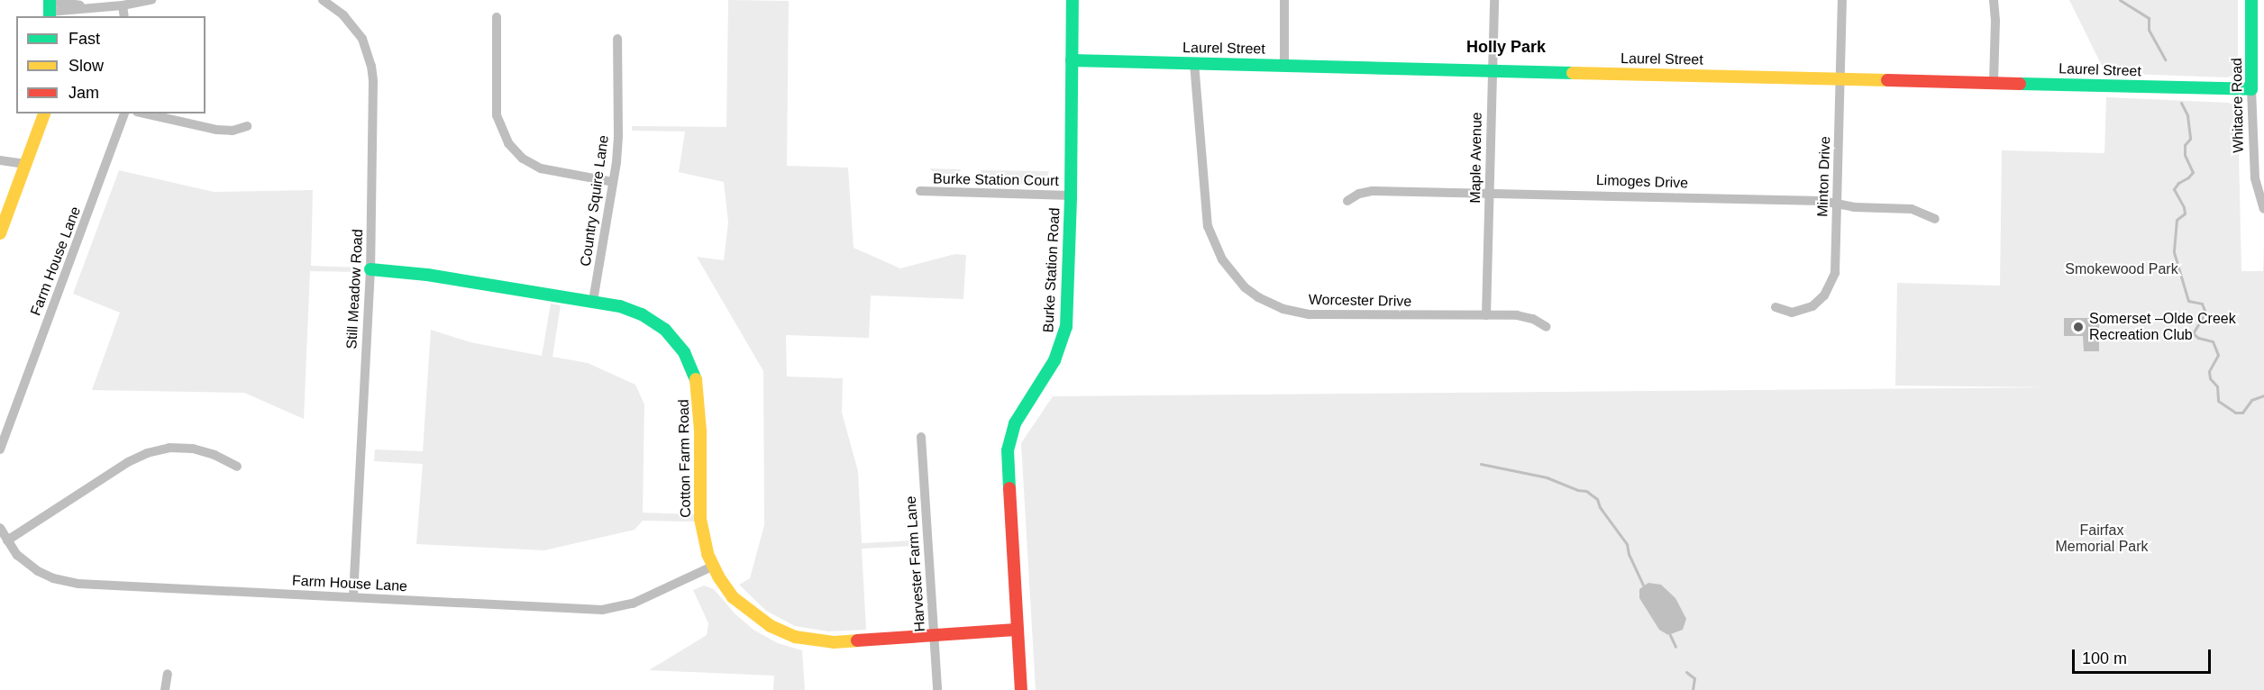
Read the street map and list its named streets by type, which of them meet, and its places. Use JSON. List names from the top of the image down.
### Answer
{
  "streets": {
    "street": [
      "Laurel Street",
      "Whitacre Road",
      "Maple Avenue",
      "Minton Drive",
      "Burke Station Court",
      "Limoges Drive",
      "Country Squire Lane",
      "Farm House Lane",
      "Burke Station Road",
      "Still Meadow Road",
      "Worcester Drive",
      "Cotton Farm Road",
      "Harvester Farm Lane"
    ]
  },
  "crossings": [
    ["Laurel Street", "Whitacre Road"],
    ["Laurel Street", "Maple Avenue"],
    ["Laurel Street", "Minton Drive"],
    ["Laurel Street", "Burke Station Road"],
    ["Laurel Street", "Worcester Drive"],
    ["Maple Avenue", "Limoges Drive"],
    ["Maple Avenue", "Worcester Drive"],
    ["Minton Drive", "Limoges Drive"],
    ["Burke Station Court", "Burke Station Road"],
    ["Country Squire Lane", "Cotton Farm Road"],
    ["Farm House Lane", "Still Meadow Road"],
    ["Farm House Lane", "Cotton Farm Road"],
    ["Burke Station Road", "Cotton Farm Road"],
    ["Still Meadow Road", "Cotton Farm Road"],
    ["Cotton Farm Road", "Harvester Farm Lane"]
  ],
  "districts": ["Holly Park"],
  "parks": ["Smokewood Park", "Fairfax Memorial Park"],
  "places": ["Somerset –Olde Creek Recreation Club"],
  "legend": ["Fast", "Slow", "Jam"],
  "scale_bar": "100 m"
}
